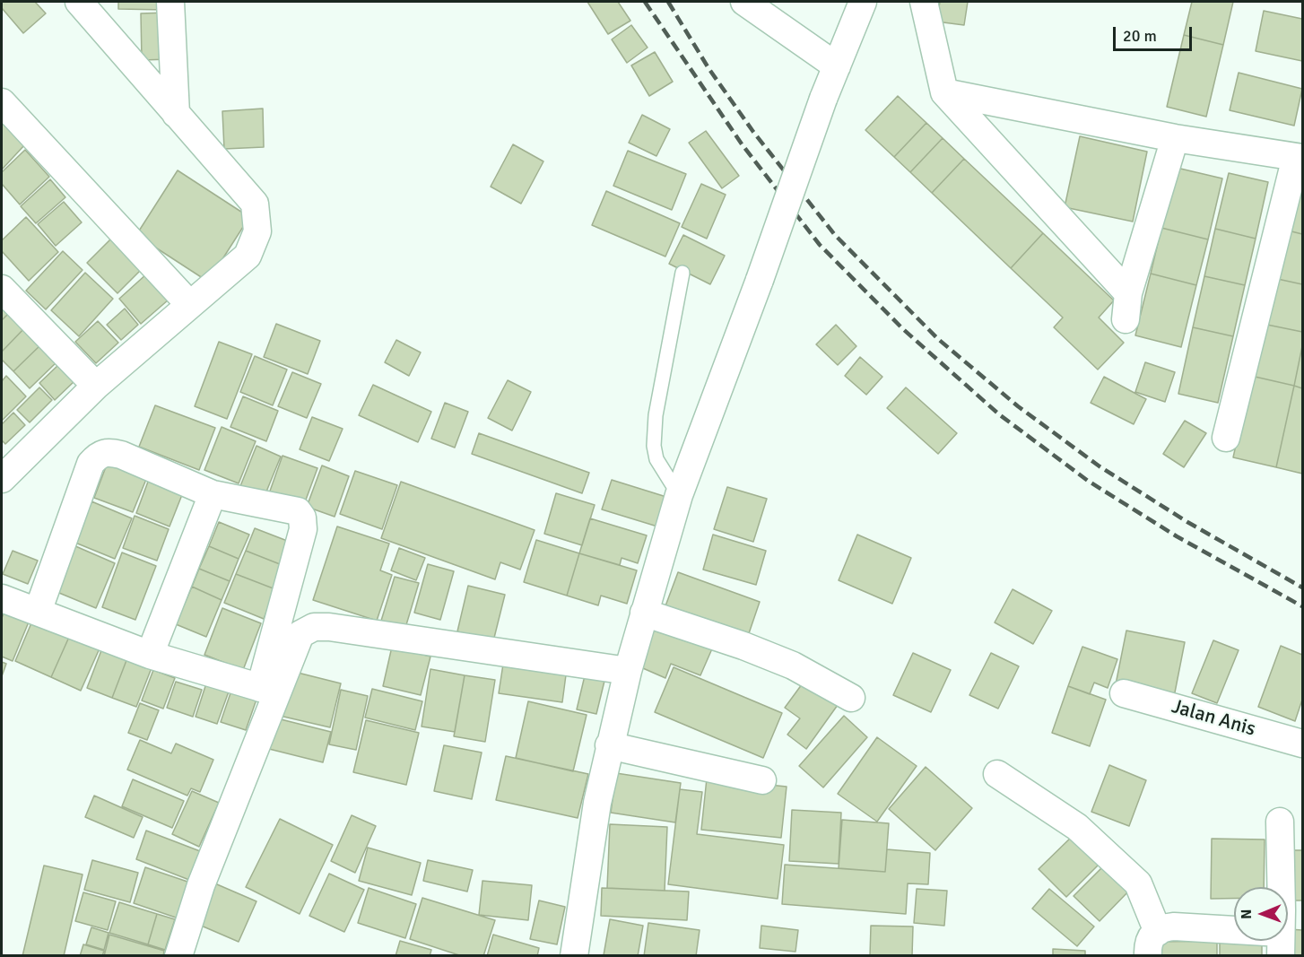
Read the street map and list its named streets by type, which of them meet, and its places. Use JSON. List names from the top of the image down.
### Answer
{
  "streets": {
    "street": ["Jalan Anis"]
  },
  "scale_bar": "20 m",
  "north": "left"
}
